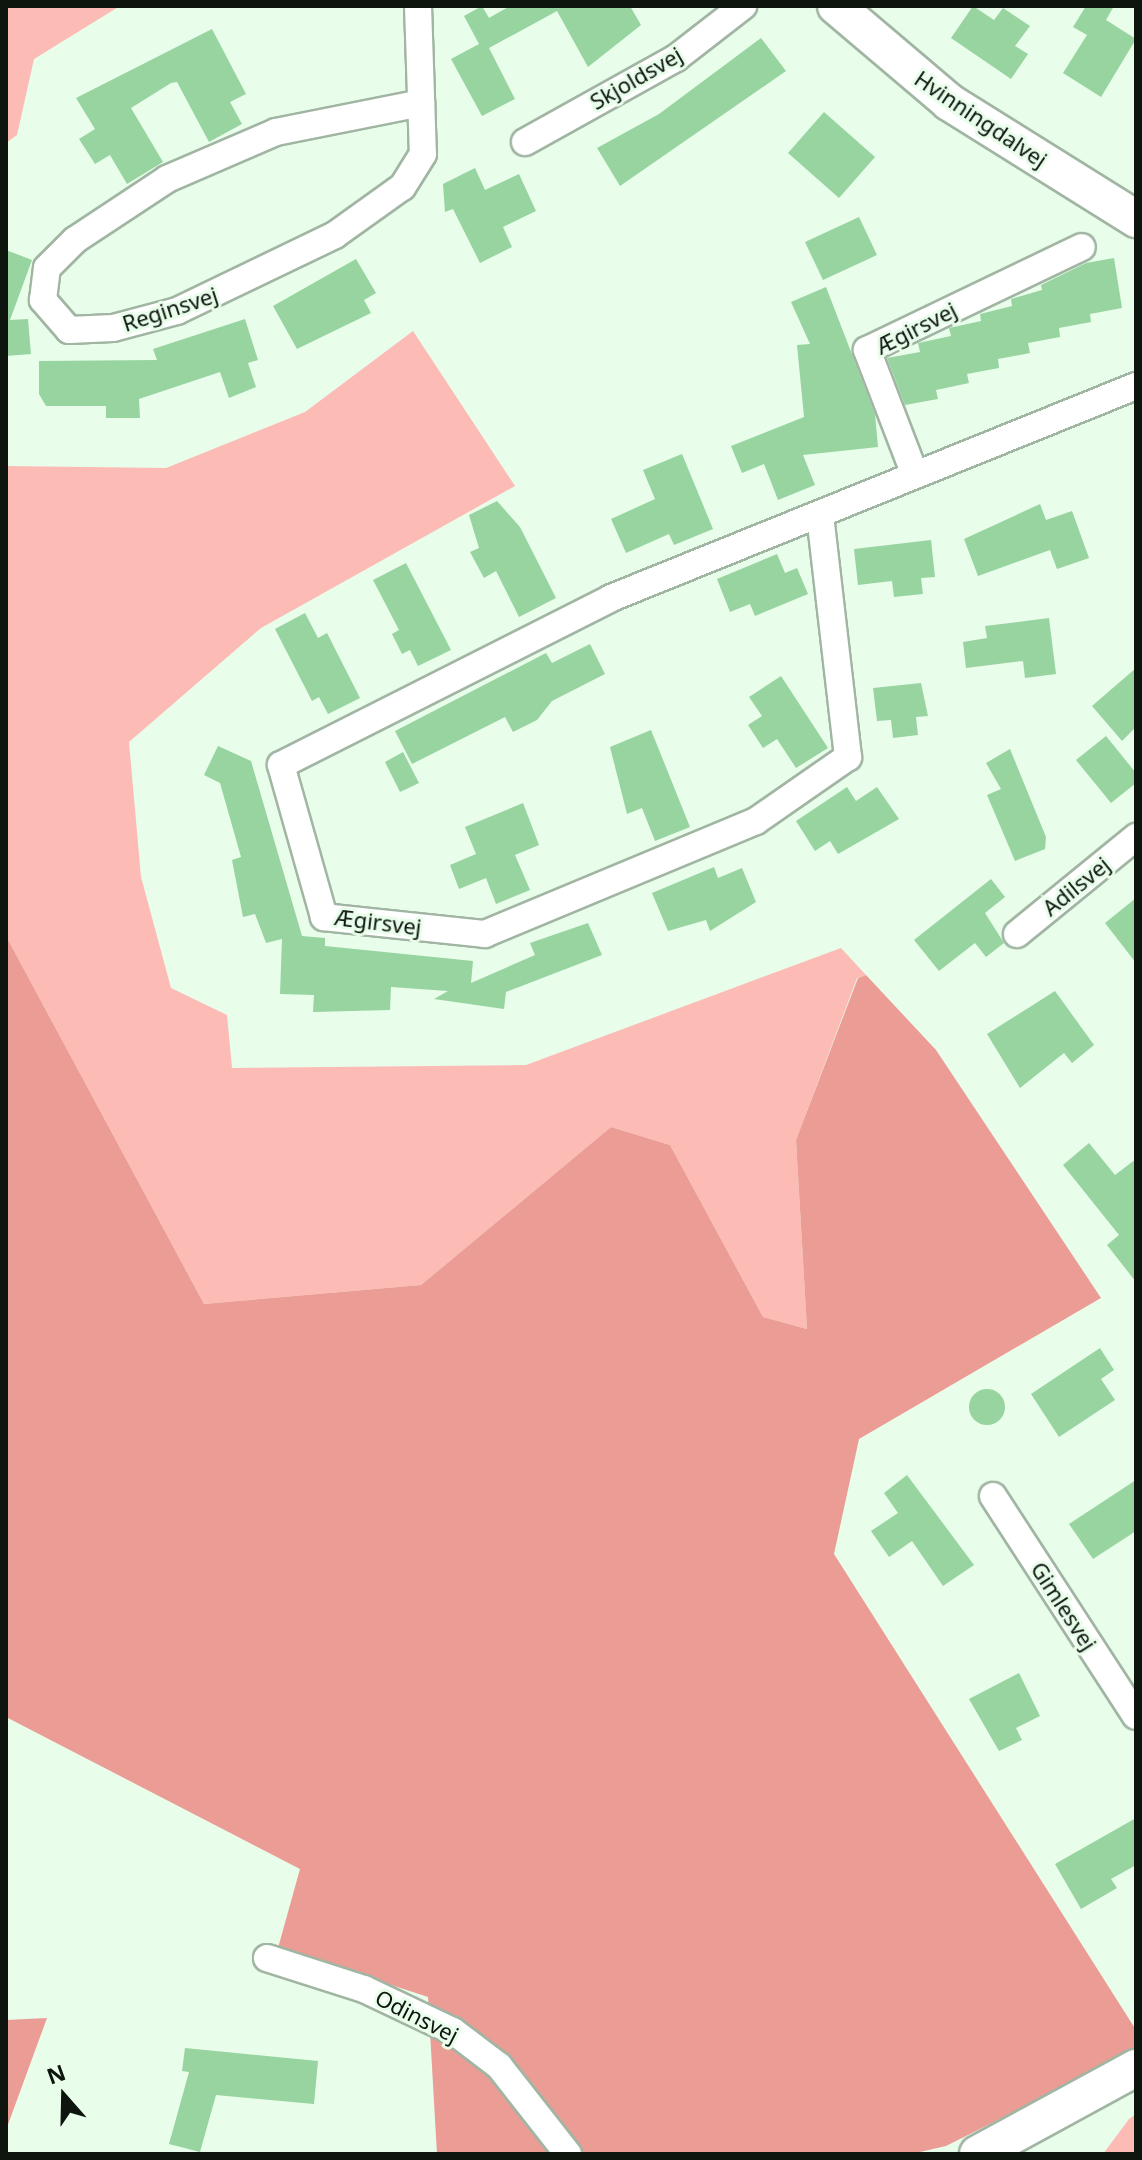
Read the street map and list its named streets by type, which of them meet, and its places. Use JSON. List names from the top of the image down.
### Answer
{
  "streets": {
    "street": [
      "Skjoldsvej",
      "Hvinningdalvej",
      "Reginsvej",
      "Ægirsvej",
      "Adilsvej",
      "Gimlesvej",
      "Odinsvej"
    ]
  },
  "north": "top"
}
